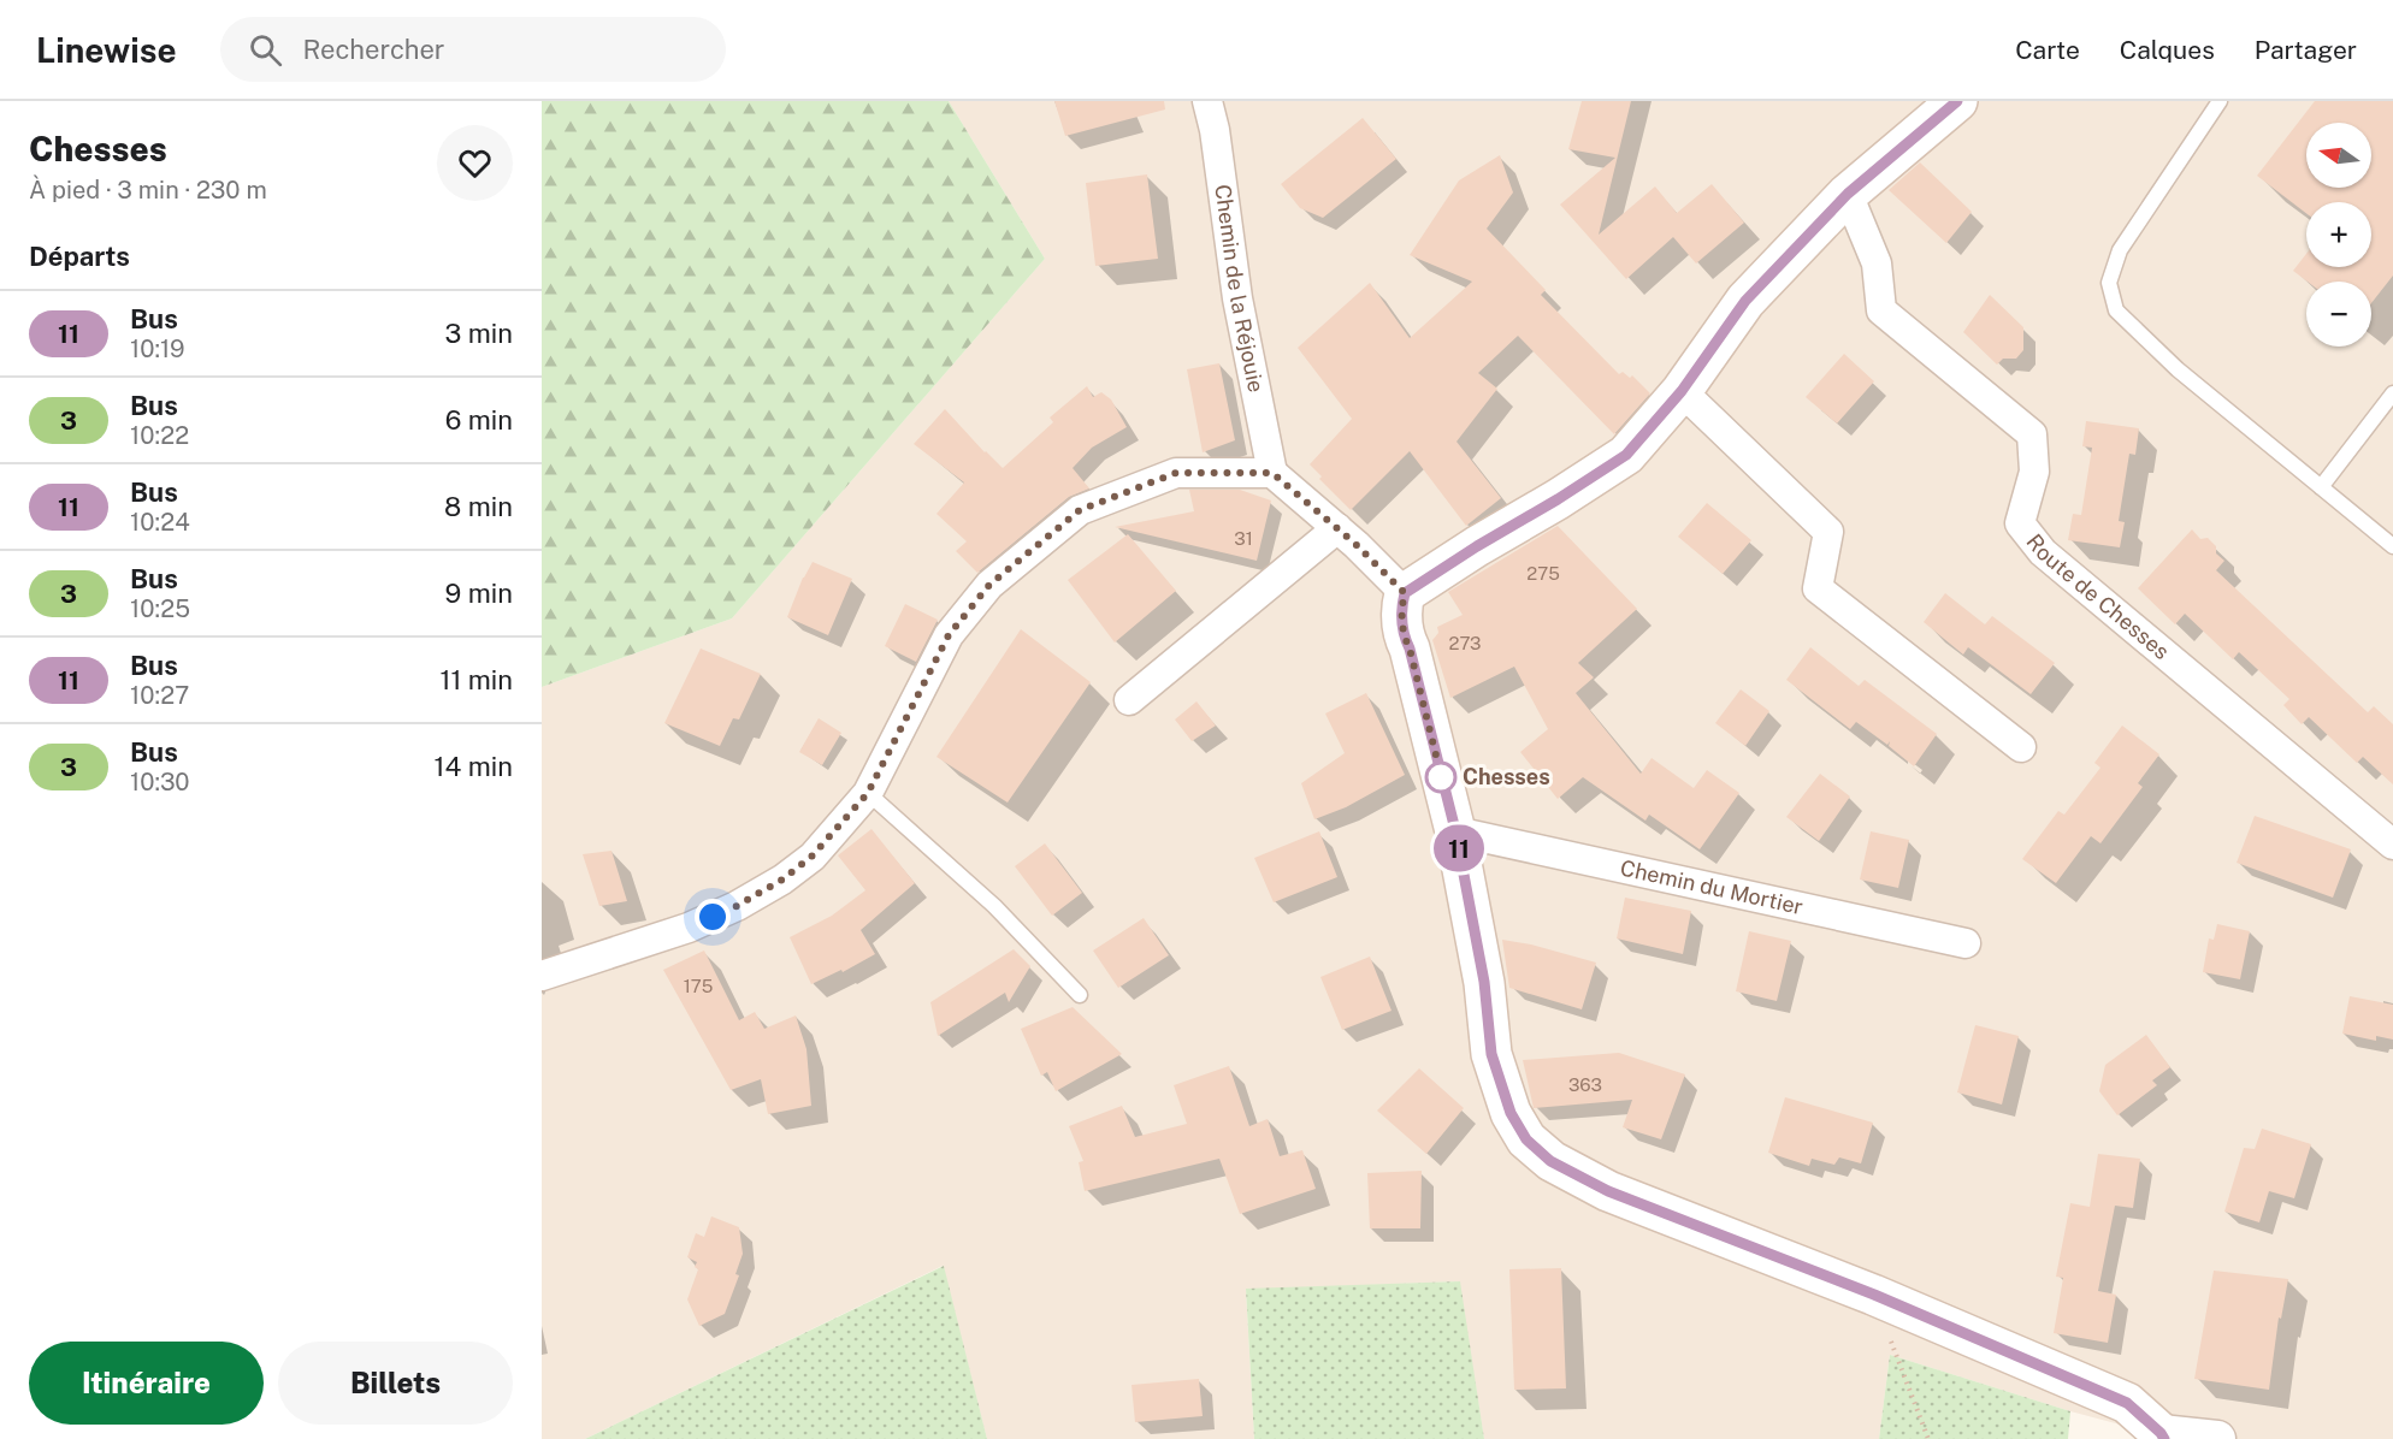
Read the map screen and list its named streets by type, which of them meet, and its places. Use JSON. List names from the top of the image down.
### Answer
{
  "streets": {
    "street": ["Chemin de la Réjouie", "Route de Chesses", "Chemin du Mortier"]
  },
  "places": ["Chesses"],
  "lines": ["bus line 11"],
  "house_numbers": [
    "31",
    "275",
    "273",
    "175",
    "363"
  ],
  "north": "left",
  "page": {
    "header": "Linewise",
    "search": "Rechercher",
    "nav": ["Carte", "Calques", "Partager"],
    "heading": [
      ["Chesses", "À pied · 3 min · 230 m"],
      "Départs"
    ],
    "on_map": "11",
    "map_buttons": ["+", "−"],
    "list": [
      {
        "mark": "11",
        "name": "Bus",
        "note": "10:19",
        "value": "3 min"
      },
      {
        "mark": "3",
        "name": "Bus",
        "note": "10:22",
        "value": "6 min"
      },
      {
        "mark": "11",
        "name": "Bus",
        "note": "10:24",
        "value": "8 min"
      },
      {
        "mark": "3",
        "name": "Bus",
        "note": "10:25",
        "value": "9 min"
      },
      {
        "mark": "11",
        "name": "Bus",
        "note": "10:27",
        "value": "11 min"
      },
      {
        "mark": "3",
        "name": "Bus",
        "note": "10:30",
        "value": "14 min"
      }
    ],
    "buttons": ["Itinéraire", "Billets"]
  }
}
